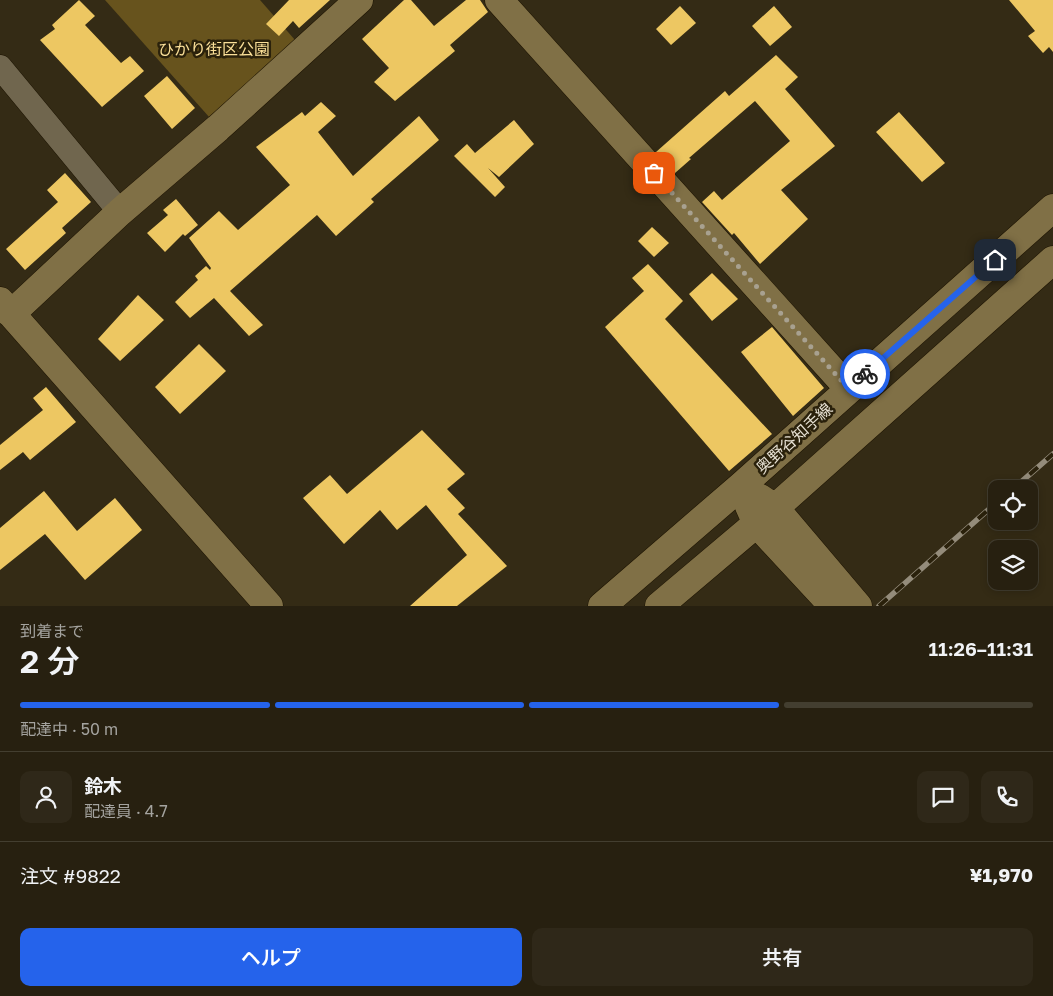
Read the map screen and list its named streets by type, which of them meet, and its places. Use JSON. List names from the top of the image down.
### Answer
{
  "streets": {
    "street": ["奥野谷知手線"]
  },
  "parks": ["ひかり街区公園"],
  "page": {
    "heading": ["2 分", "到着まで", "11:26–11:31"],
    "panel": [
      "鈴木",
      "配達員 · 4.7",
      "注文 #9822",
      "¥1,970"
    ],
    "bar": "配達中 · 50 m",
    "buttons": ["ヘルプ", "共有"]
  }
}
